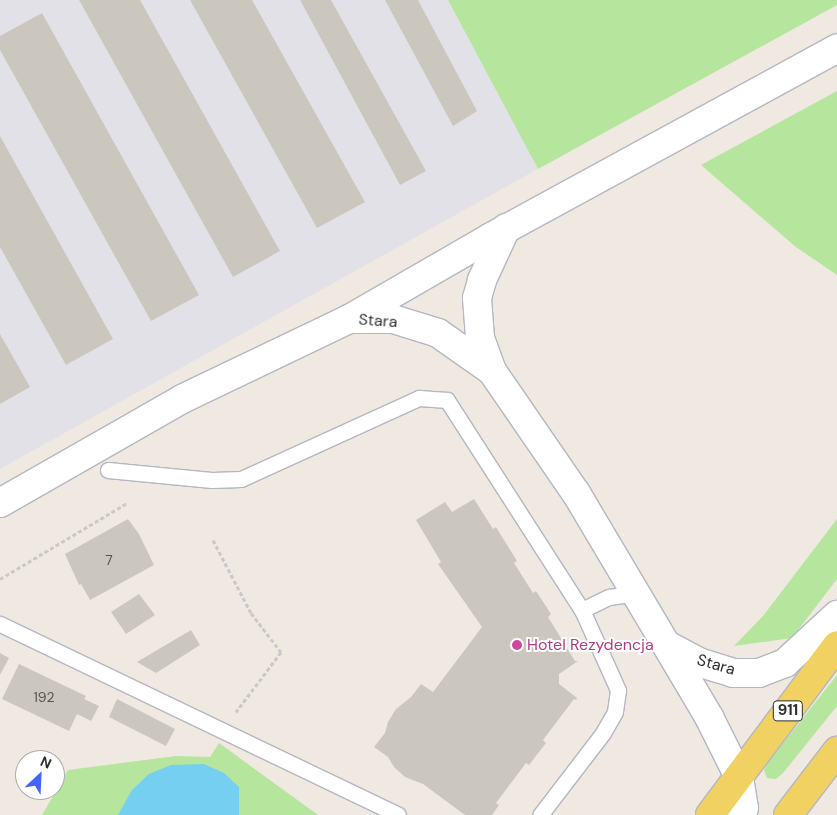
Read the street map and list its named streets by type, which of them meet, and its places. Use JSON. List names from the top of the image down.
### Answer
{
  "streets": {
    "main road": ["911"],
    "street": ["Stara"]
  },
  "crossings": [
    ["Stara", "911"]
  ],
  "places": ["Hotel Rezydencja"],
  "house_numbers": ["7", "192"],
  "north": "top right"
}
